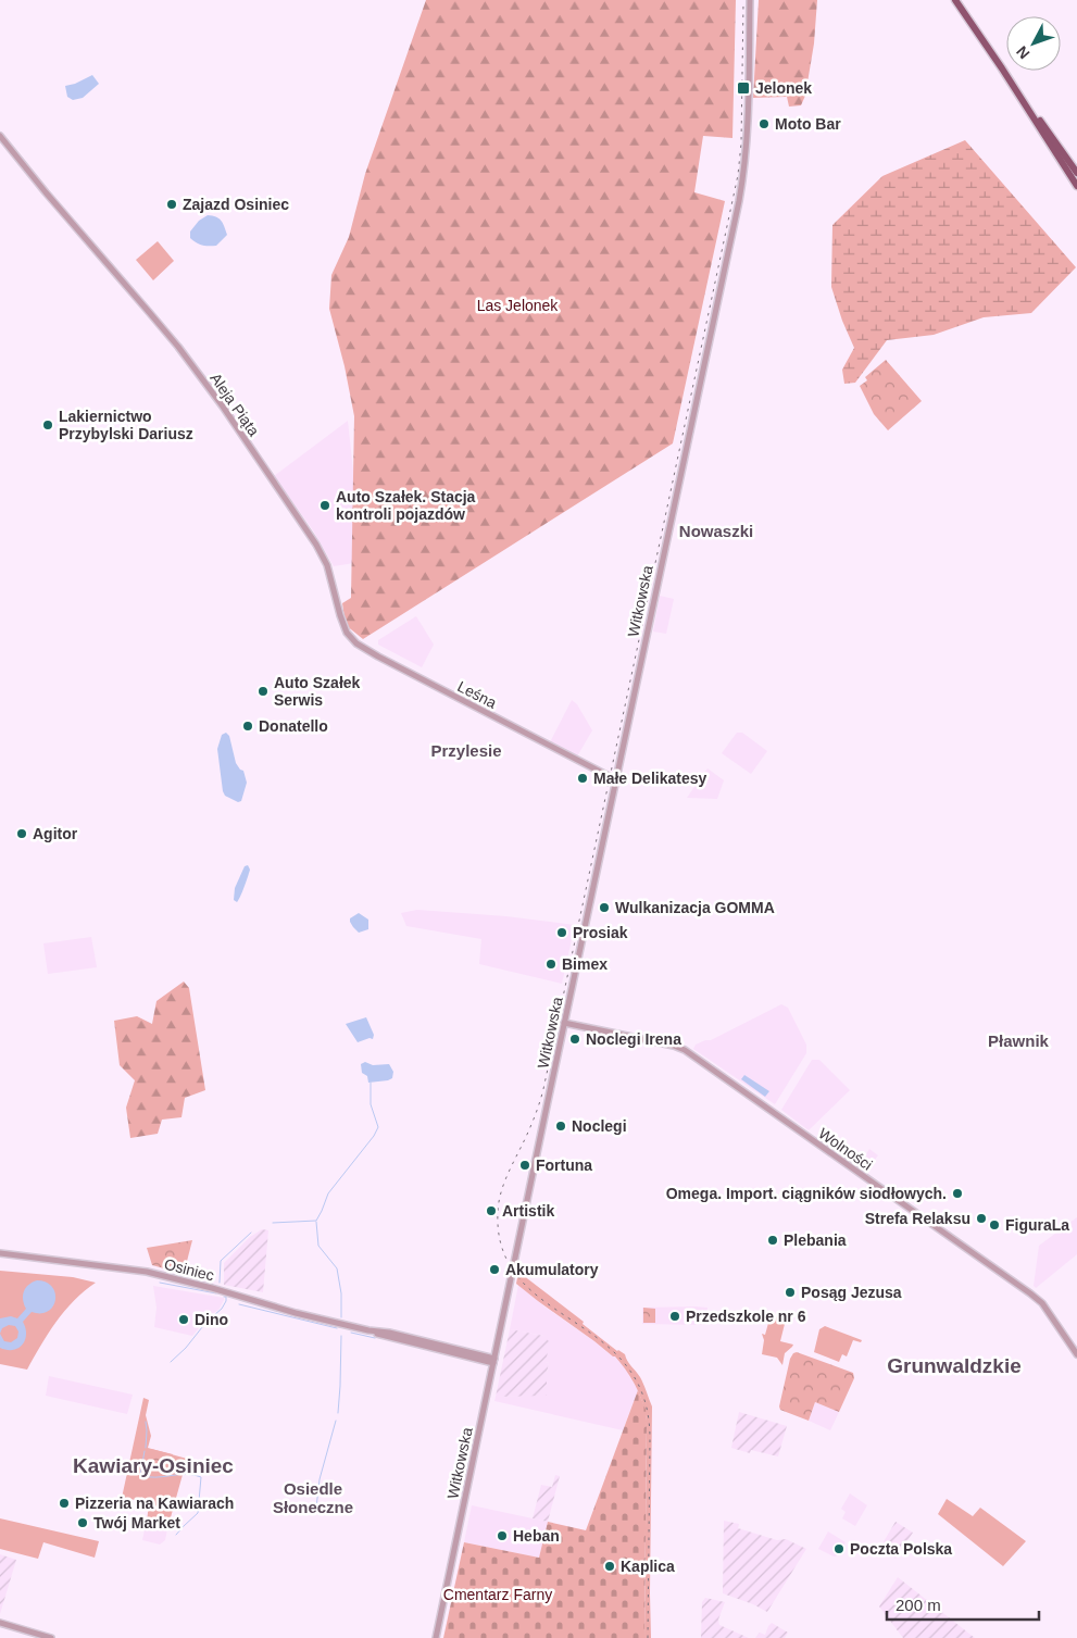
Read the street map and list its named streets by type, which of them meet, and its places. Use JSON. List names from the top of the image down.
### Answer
{
  "streets": {
    "street": [
      "Aleja Piąta",
      "Witkowska",
      "Leśna",
      "Wolności",
      "Osiniec"
    ]
  },
  "crossings": [
    ["Aleja Piąta", "Leśna"],
    ["Witkowska", "Leśna"],
    ["Witkowska", "Wolności"],
    ["Witkowska", "Osiniec"]
  ],
  "districts": [
    "Nowaszki",
    "Przylesie",
    "Pławnik",
    "Grunwaldzkie",
    "Kawiary-Osiniec",
    "Osiedle Słoneczne"
  ],
  "parks": ["Las Jelonek", "Cmentarz Farny"],
  "places": {
    "transit": ["Jelonek"],
    "other": [
      "Moto Bar",
      "Zajazd Osiniec",
      "Lakiernictwo Przybylski Dariusz",
      "Auto Szałek. Stacja kontroli pojazdów",
      "Auto Szałek Serwis",
      "Donatello",
      "Małe Delikatesy",
      "Agitor",
      "Wulkanizacja GOMMA",
      "Prosiak",
      "Bimex",
      "Noclegi Irena",
      "Noclegi",
      "Fortuna",
      "Omega. Import. ciągników siodłowych.",
      "Artistik",
      "Strefa Relaksu",
      "FiguraLa",
      "Plebania",
      "Akumulatory",
      "Posąg Jezusa",
      "Przedszkole nr 6",
      "Dino",
      "Pizzeria na Kawiarach",
      "Twój Market",
      "Heban",
      "Poczta Polska",
      "Kaplica"
    ]
  },
  "scale_bar": "200 m",
  "north": "bottom left"
}
